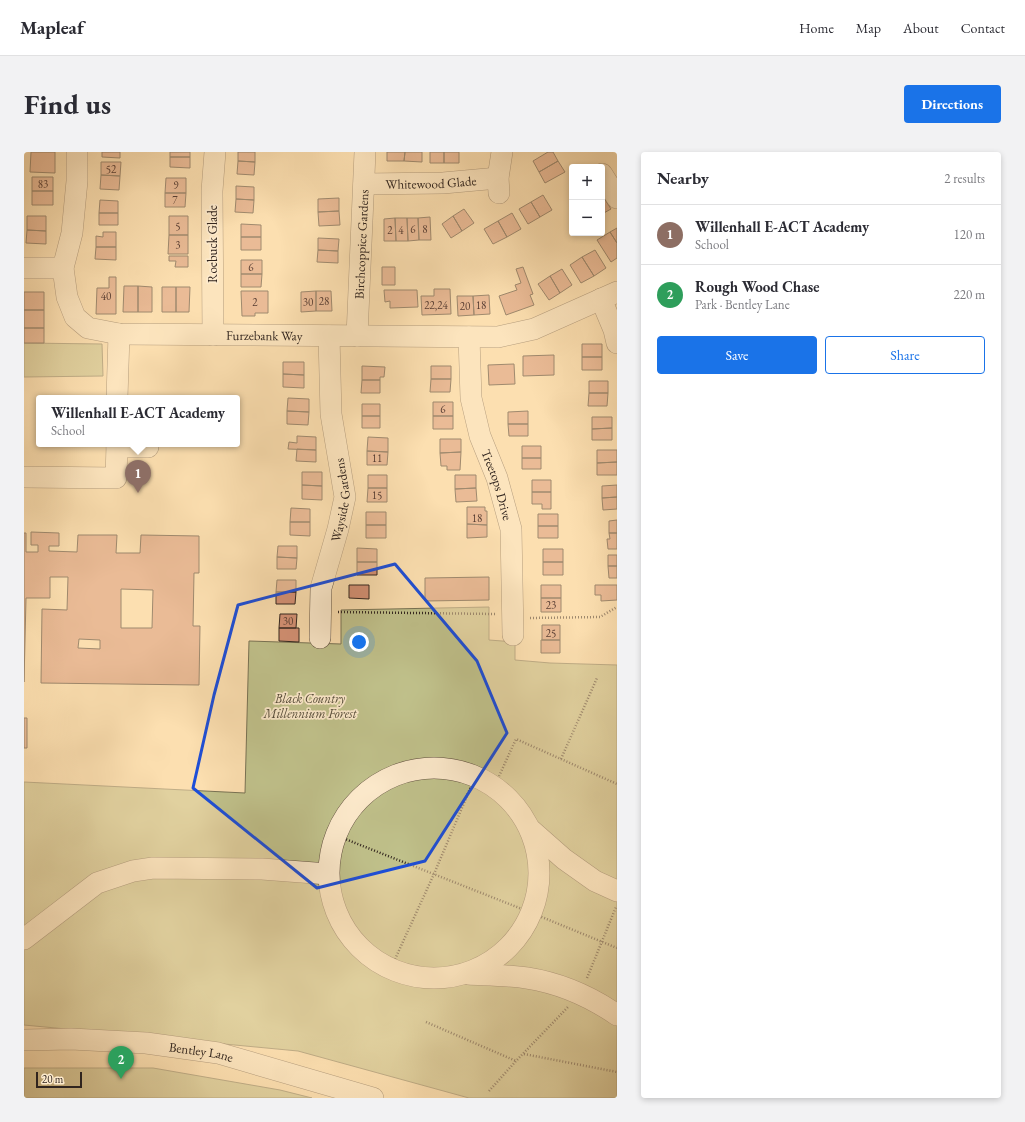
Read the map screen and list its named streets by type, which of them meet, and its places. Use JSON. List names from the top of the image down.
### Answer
{
  "streets": {
    "street": [
      "Whitewood Glade",
      "Roebuck Glade",
      "Birchcoppice Gardens",
      "Furzebank Way",
      "Treetops Drive",
      "Wayside Gardens",
      "Bentley Lane"
    ]
  },
  "crossings": [
    ["Whitewood Glade", "Birchcoppice Gardens"],
    ["Roebuck Glade", "Furzebank Way"],
    ["Birchcoppice Gardens", "Furzebank Way"],
    ["Furzebank Way", "Treetops Drive"],
    ["Furzebank Way", "Wayside Gardens"]
  ],
  "parks": ["Black Country Millennium Forest"],
  "house_numbers": [
    "52",
    "83",
    "9",
    "7",
    "5",
    "6",
    "8",
    "2",
    "4",
    "3",
    "6",
    "40",
    "28",
    "2",
    "30",
    "22,24",
    "18",
    "20",
    "6",
    "11",
    "15",
    "18",
    "23",
    "30",
    "25"
  ],
  "scale_bar": "20 m",
  "page": {
    "header": "Mapleaf",
    "nav": [
      "Home",
      "Map",
      "About",
      "Contact"
    ],
    "buttons": [
      "Directions",
      ["Save", "Share"]
    ],
    "title": "Find us",
    "heading": ["Nearby", "2 results"],
    "map_buttons": ["+", "−"],
    "list": [
      {
        "mark": "1",
        "name": "Willenhall E-ACT Academy",
        "note": "School",
        "value": "120 m"
      },
      {
        "mark": "2",
        "name": "Rough Wood Chase",
        "note": "Park · Bentley Lane",
        "value": "220 m"
      }
    ],
    "popup": ["Willenhall E-ACT Academy", "School"],
    "pins": ["1", "2"],
    "scale": "20 m"
  }
}
